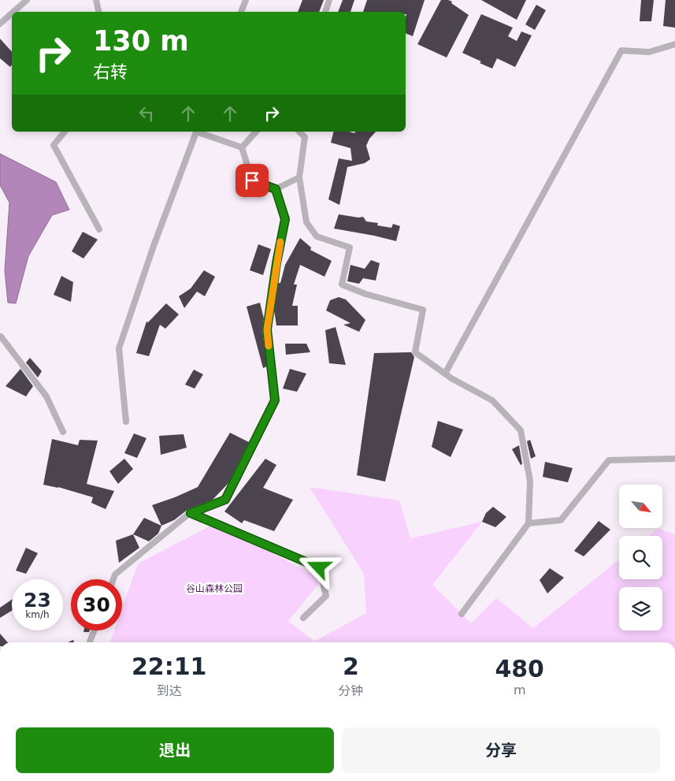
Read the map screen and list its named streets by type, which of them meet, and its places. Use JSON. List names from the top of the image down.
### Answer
{
  "parks": ["谷山森林公园"],
  "north": "bottom right",
  "page": {
    "turn": ["130 m", "右转"],
    "speed": "23 km/h",
    "limit": "30",
    "eta": [
      "22:11",
      "到达",
      "2",
      "分钟",
      "480",
      "m"
    ],
    "buttons": ["退出", "分享"]
  }
}
